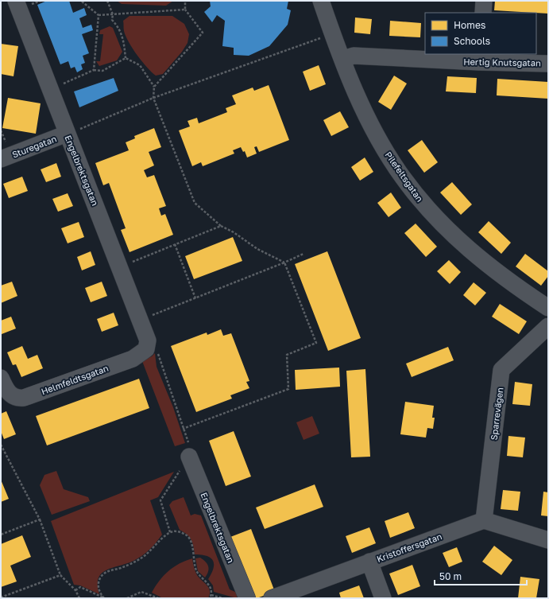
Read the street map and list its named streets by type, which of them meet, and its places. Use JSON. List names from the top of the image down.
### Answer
{
  "streets": {
    "street": [
      "Hertig Knutsgatan",
      "Sturegatan",
      "Engelbrektsgatan",
      "Pilefeltsgatan",
      "Helmfeldtsgatan",
      "Sparrevägen",
      "Kristoffersgatan"
    ]
  },
  "crossings": [
    ["Hertig Knutsgatan", "Pilefeltsgatan"],
    ["Sturegatan", "Engelbrektsgatan"],
    ["Engelbrektsgatan", "Helmfeldtsgatan"],
    ["Sparrevägen", "Kristoffersgatan"]
  ],
  "legend": ["Homes", "Schools"],
  "scale_bar": "50 m"
}
